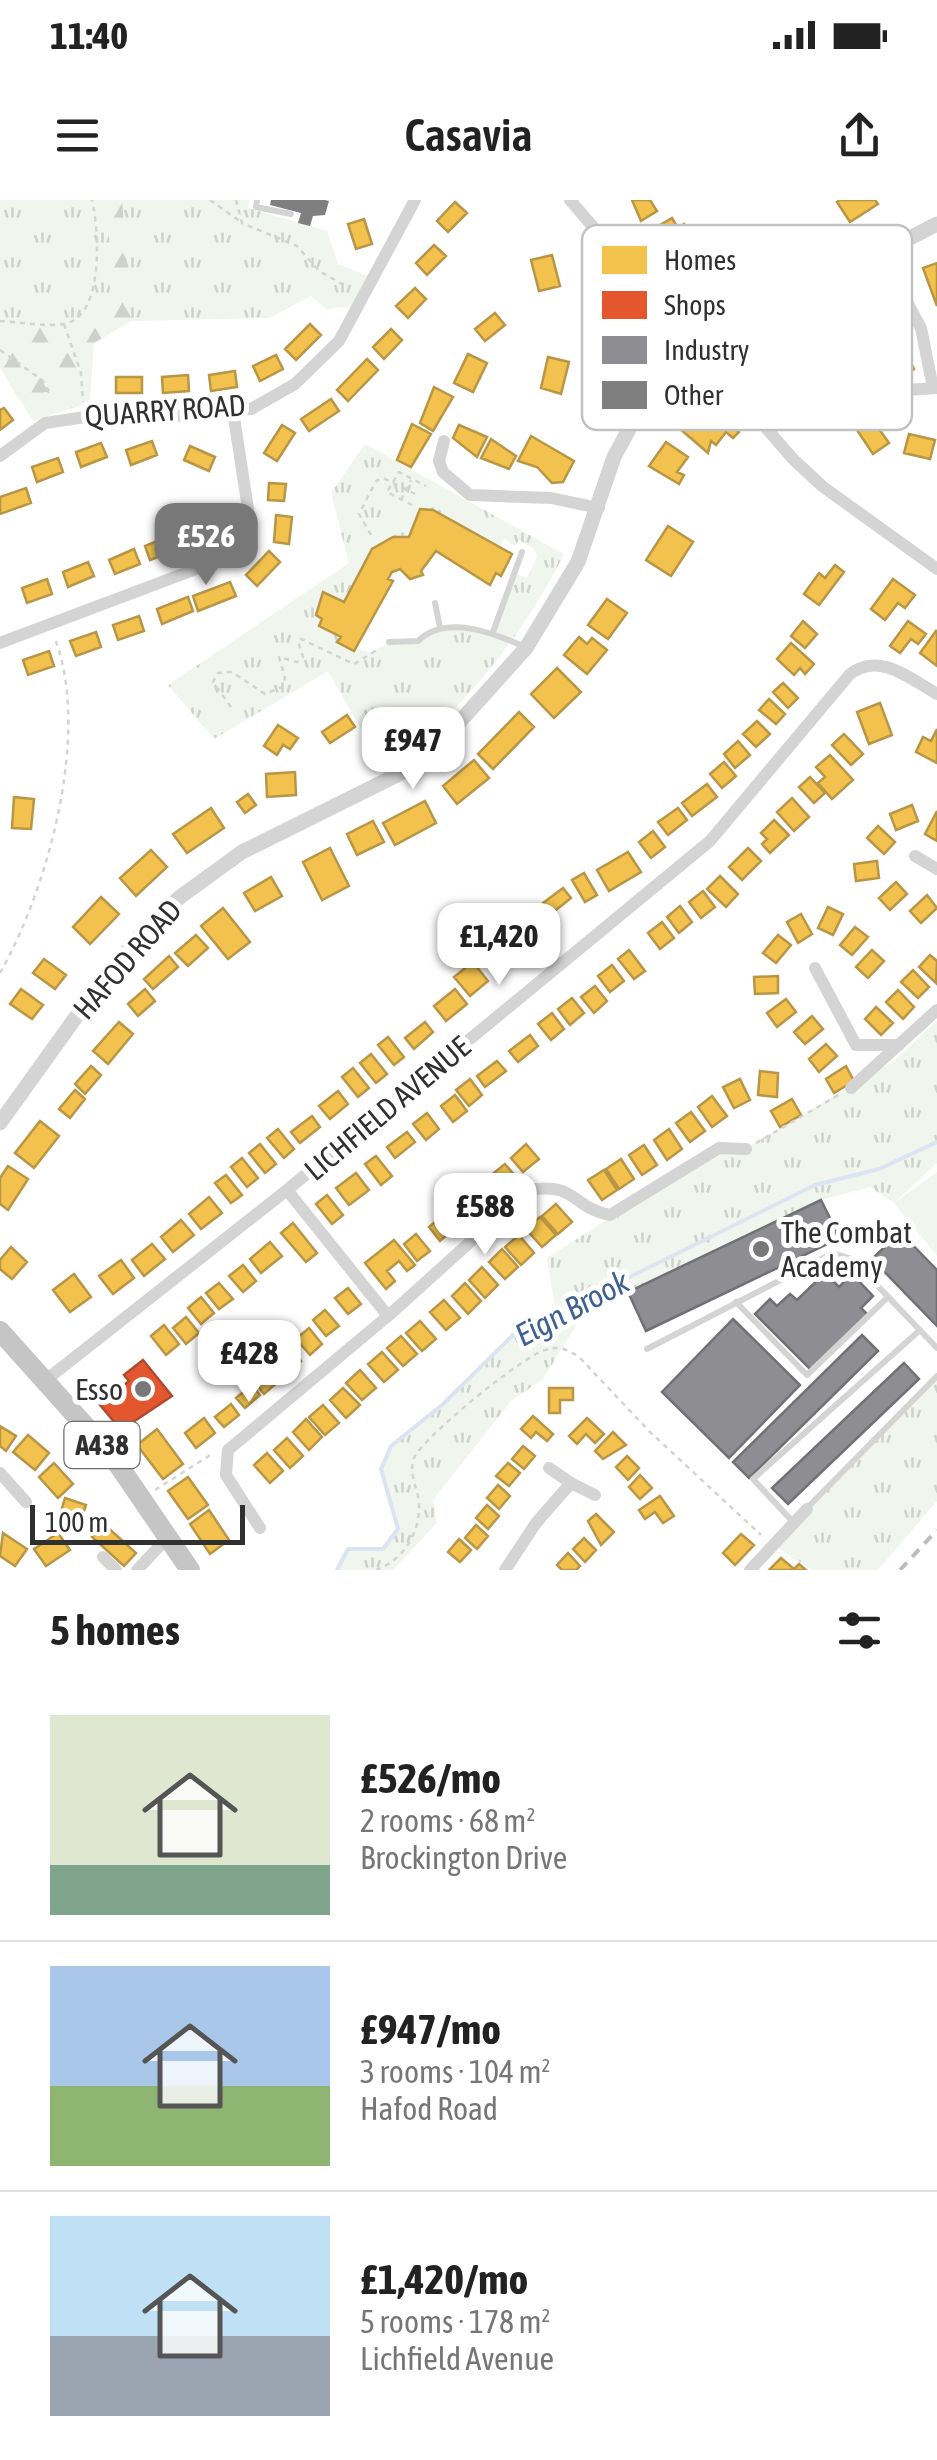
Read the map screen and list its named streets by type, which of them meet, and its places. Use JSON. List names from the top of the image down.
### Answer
{
  "streets": {
    "highway": ["A438"],
    "street": ["QUARRY ROAD", "HAFOD ROAD", "LICHFIELD AVENUE"]
  },
  "crossings": [
    ["LICHFIELD AVENUE", "A438"]
  ],
  "water": ["Eign Brook"],
  "places": ["The Combat Academy", "Esso"],
  "legend": [
    "Homes",
    "Shops",
    "Industry",
    "Other"
  ],
  "scale_bar": "100 m",
  "page": {
    "status": "11:40",
    "header": "Casavia",
    "price": [
      "£526",
      "£947",
      "£1,420",
      "£588",
      "£428"
    ],
    "scale": "100 m",
    "heading": "5 homes",
    "list": [
      {
        "name": "£526/mo",
        "note": "2 rooms · 68 m² · Brockington Drive"
      },
      {
        "name": "£947/mo",
        "note": "3 rooms · 104 m² · Hafod Road"
      },
      {
        "name": "£1,420/mo",
        "note": "5 rooms · 178 m² · Lichfield Avenue"
      }
    ]
  }
}
